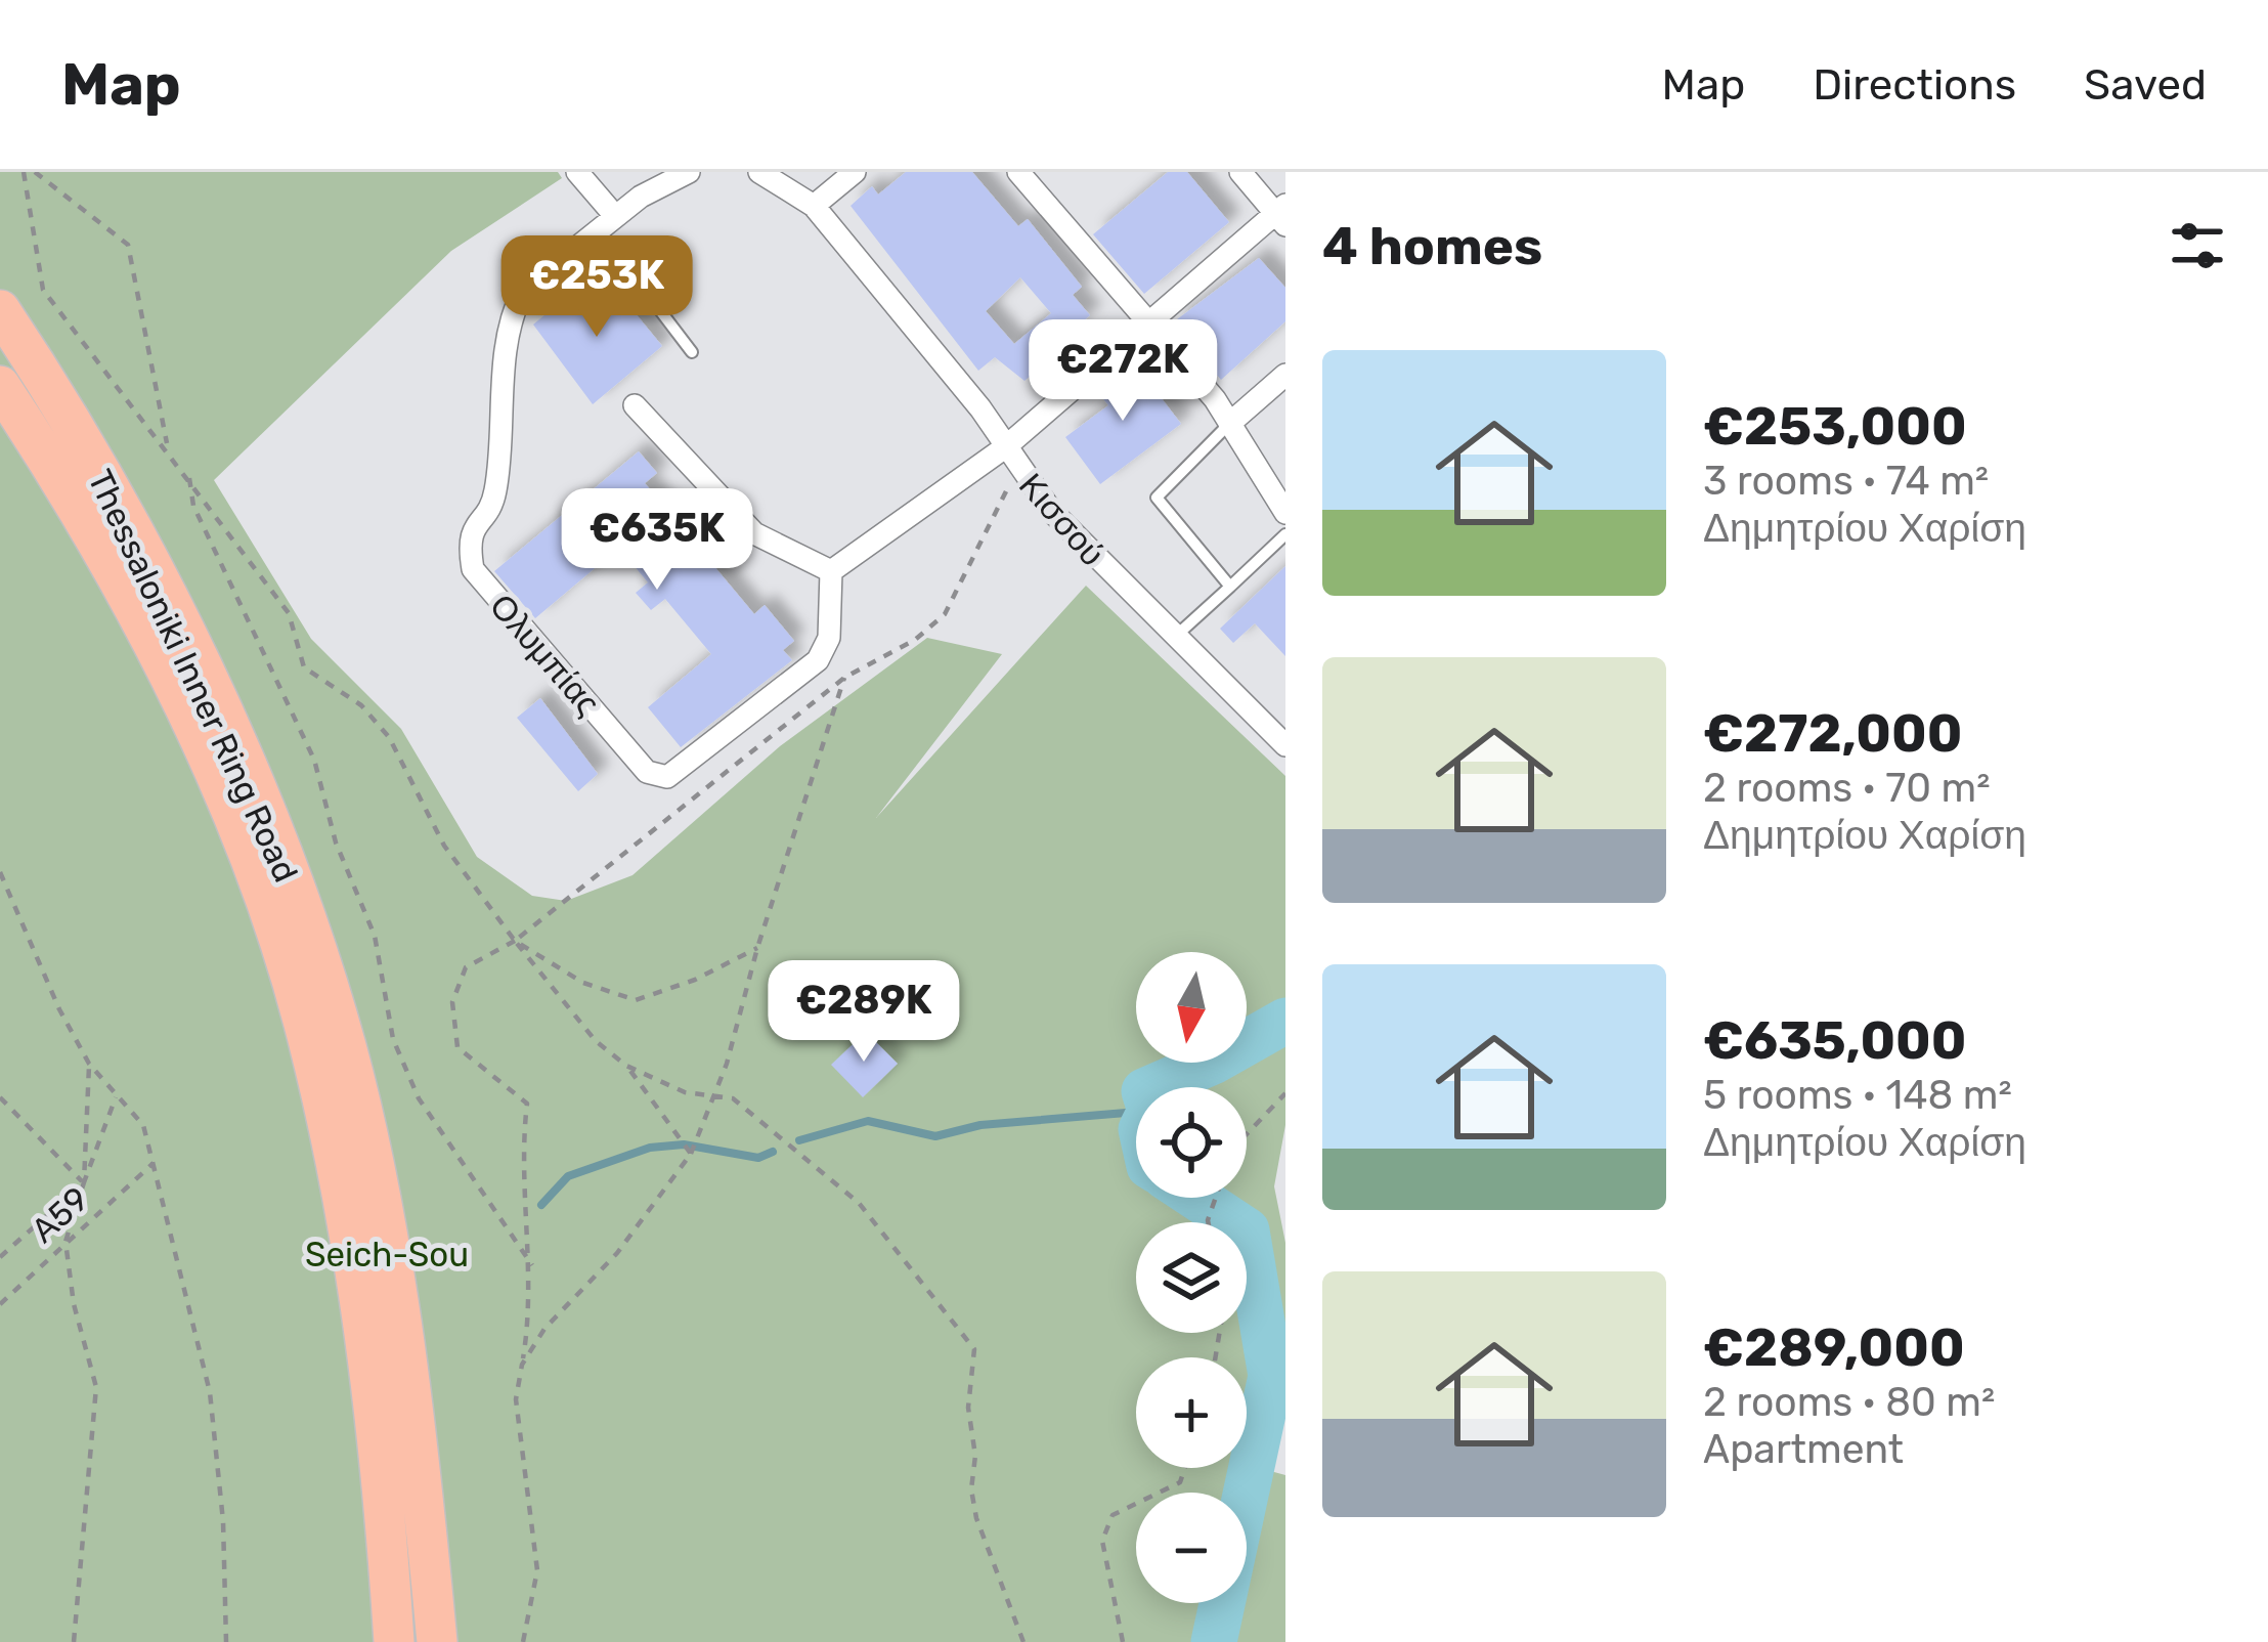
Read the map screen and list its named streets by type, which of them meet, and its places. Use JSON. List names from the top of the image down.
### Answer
{
  "streets": {
    "highway": ["Thessaloniki Inner Ring Road"],
    "street": ["Κισσού", "Ολυμπίας"],
    "path": ["Α59"]
  },
  "parks": ["Seich-Sou"],
  "north": "bottom",
  "page": {
    "header": "Map",
    "nav": ["Map", "Directions", "Saved"],
    "heading": "4 homes",
    "price": [
      "€253K",
      "€272K",
      "€635K",
      "€289K"
    ],
    "list": [
      {
        "name": "€253,000",
        "note": "3 rooms · 74 m² · Δημητρίου Χαρίση"
      },
      {
        "name": "€272,000",
        "note": "2 rooms · 70 m² · Δημητρίου Χαρίση"
      },
      {
        "name": "€635,000",
        "note": "5 rooms · 148 m² · Δημητρίου Χαρίση"
      },
      {
        "name": "€289,000",
        "note": "2 rooms · 80 m² · Apartment"
      }
    ],
    "map_buttons": ["+", "−"]
  }
}
